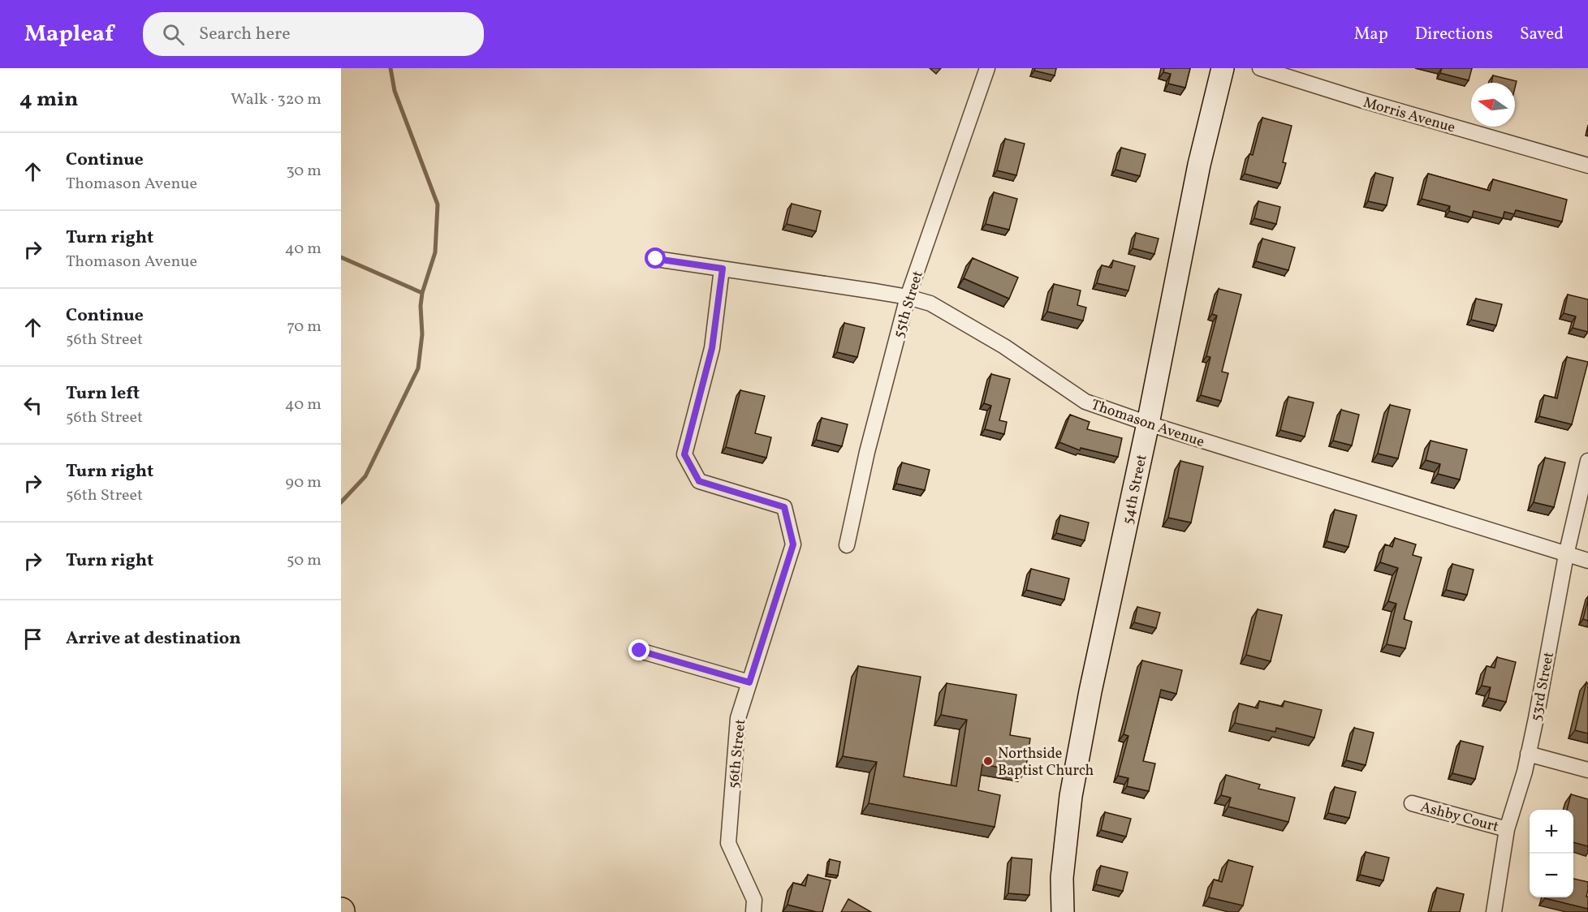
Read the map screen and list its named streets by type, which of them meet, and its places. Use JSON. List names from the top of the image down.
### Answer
{
  "streets": {
    "main road": ["54th Street"],
    "street": [
      "Morris Avenue",
      "55th Street",
      "Thomason Avenue",
      "53rd Street",
      "56th Street",
      "Ashby Court"
    ]
  },
  "crossings": [
    ["55th Street", "Thomason Avenue"],
    ["Thomason Avenue", "54th Street"],
    ["Thomason Avenue", "53rd Street"],
    ["Thomason Avenue", "56th Street"],
    ["53rd Street", "Ashby Court"]
  ],
  "places": ["Northside Baptist Church"],
  "north": "left",
  "page": {
    "header": "Mapleaf",
    "search": "Search here",
    "nav": ["Map", "Directions", "Saved"],
    "heading": ["4 min", "Walk · 320 m"],
    "list": [
      ["Continue", "Thomason Avenue", "30 m"],
      ["Turn right", "Thomason Avenue", "40 m"],
      ["Continue", "56th Street", "70 m"],
      ["Turn left", "56th Street", "40 m"],
      ["Turn right", "56th Street", "90 m"],
      ["Turn right", "50 m"],
      "Arrive at destination"
    ],
    "map_buttons": ["+", "−"]
  }
}
